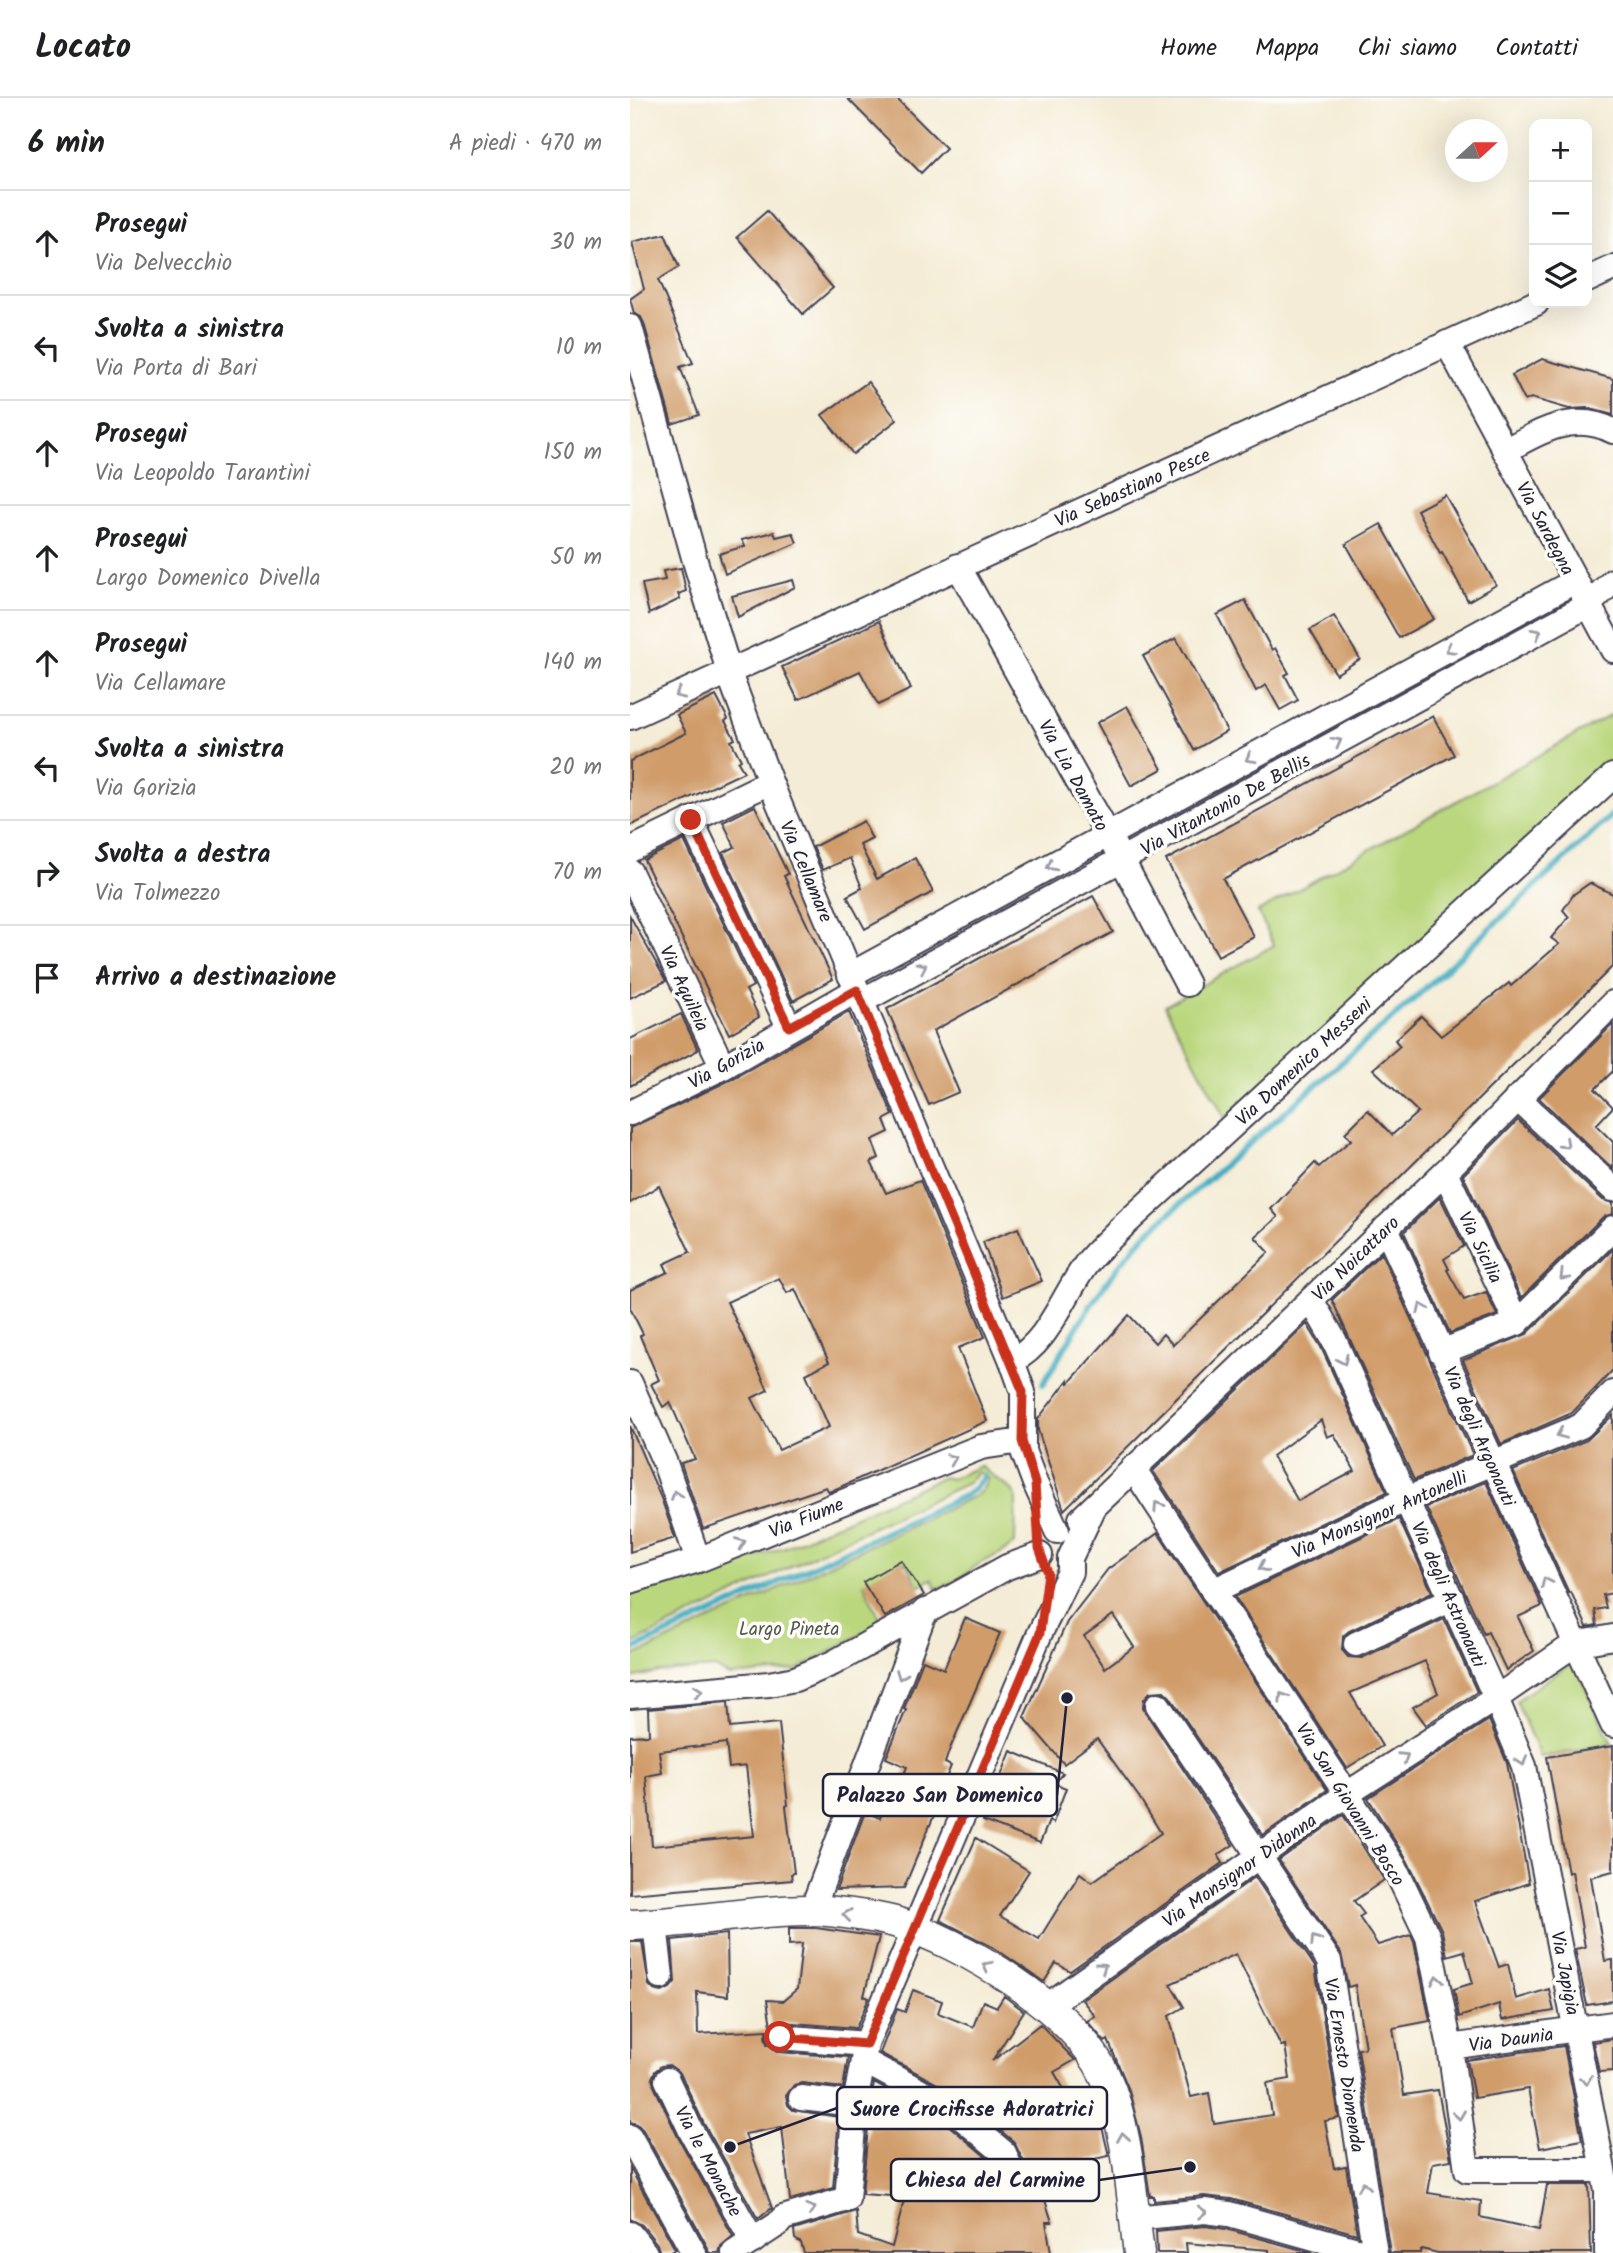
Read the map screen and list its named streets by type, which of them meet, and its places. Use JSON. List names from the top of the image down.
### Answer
{
  "streets": {
    "street": [
      "Via Sebastiano Pesce",
      "Via Sardegna",
      "Via Lia Damato",
      "Via Vitantonio De Bellis",
      "Via Cellamare",
      "Via Aquileia",
      "Via Domenico Messeni",
      "Via Gorizia",
      "Via Sicilia",
      "Via Noicattaro",
      "Via degli Argonauti",
      "Via Monsignor Antonelli",
      "Via Fiume",
      "Via degli Astronauti",
      "Via San Giovanni Bosco",
      "Via Monsignor Didonna",
      "Via Japigia",
      "Via Daunia",
      "Via Ernesto Diomenda",
      "Via le Monache"
    ]
  },
  "crossings": [
    ["Via Sebastiano Pesce", "Via Sardegna"],
    ["Via Sebastiano Pesce", "Via Lia Damato"],
    ["Via Sebastiano Pesce", "Via Cellamare"],
    ["Via Sardegna", "Via Vitantonio De Bellis"],
    ["Via Lia Damato", "Via Vitantonio De Bellis"],
    ["Via Vitantonio De Bellis", "Via Cellamare"],
    ["Via Vitantonio De Bellis", "Via Gorizia"],
    ["Via Cellamare", "Via Domenico Messeni"],
    ["Via Cellamare", "Via Gorizia"],
    ["Via Cellamare", "Via Fiume"],
    ["Via Aquileia", "Via Gorizia"],
    ["Via Sicilia", "Via Noicattaro"],
    ["Via Noicattaro", "Via degli Argonauti"],
    ["Via Noicattaro", "Via degli Astronauti"],
    ["Via Noicattaro", "Via San Giovanni Bosco"],
    ["Via degli Argonauti", "Via Monsignor Antonelli"],
    ["Via degli Argonauti", "Via Monsignor Didonna"],
    ["Via Monsignor Antonelli", "Via degli Astronauti"],
    ["Via Monsignor Antonelli", "Via San Giovanni Bosco"],
    ["Via degli Astronauti", "Via Monsignor Didonna"],
    ["Via degli Astronauti", "Via Japigia"],
    ["Via San Giovanni Bosco", "Via Monsignor Didonna"],
    ["Via San Giovanni Bosco", "Via Japigia"],
    ["Via San Giovanni Bosco", "Via Daunia"],
    ["Via Monsignor Didonna", "Via Japigia"],
    ["Via Monsignor Didonna", "Via Ernesto Diomenda"],
    ["Via Japigia", "Via Daunia"]
  ],
  "one_way": [
    "Via degli Argonauti",
    "Via degli Astronauti",
    "Via Monsignor Didonna",
    "Via Japigia",
    "Via Ernesto Diomenda"
  ],
  "parks": ["Largo Pineta"],
  "places": ["Palazzo San Domenico", "Suore Crocifisse Adoratrici", "Chiesa del Carmine"],
  "north": "right",
  "page": {
    "header": "Locato",
    "nav": [
      "Home",
      "Mappa",
      "Chi siamo",
      "Contatti"
    ],
    "heading": ["6 min", "A piedi · 470 m"],
    "map_buttons": ["+", "−"],
    "list": [
      ["Prosegui", "Via Delvecchio", "30 m"],
      ["Svolta a sinistra", "Via Porta di Bari", "10 m"],
      ["Prosegui", "Via Leopoldo Tarantini", "150 m"],
      ["Prosegui", "Largo Domenico Divella", "50 m"],
      ["Prosegui", "Via Cellamare", "140 m"],
      ["Svolta a sinistra", "Via Gorizia", "20 m"],
      ["Svolta a destra", "Via Tolmezzo", "70 m"],
      "Arrivo a destinazione"
    ]
  }
}
